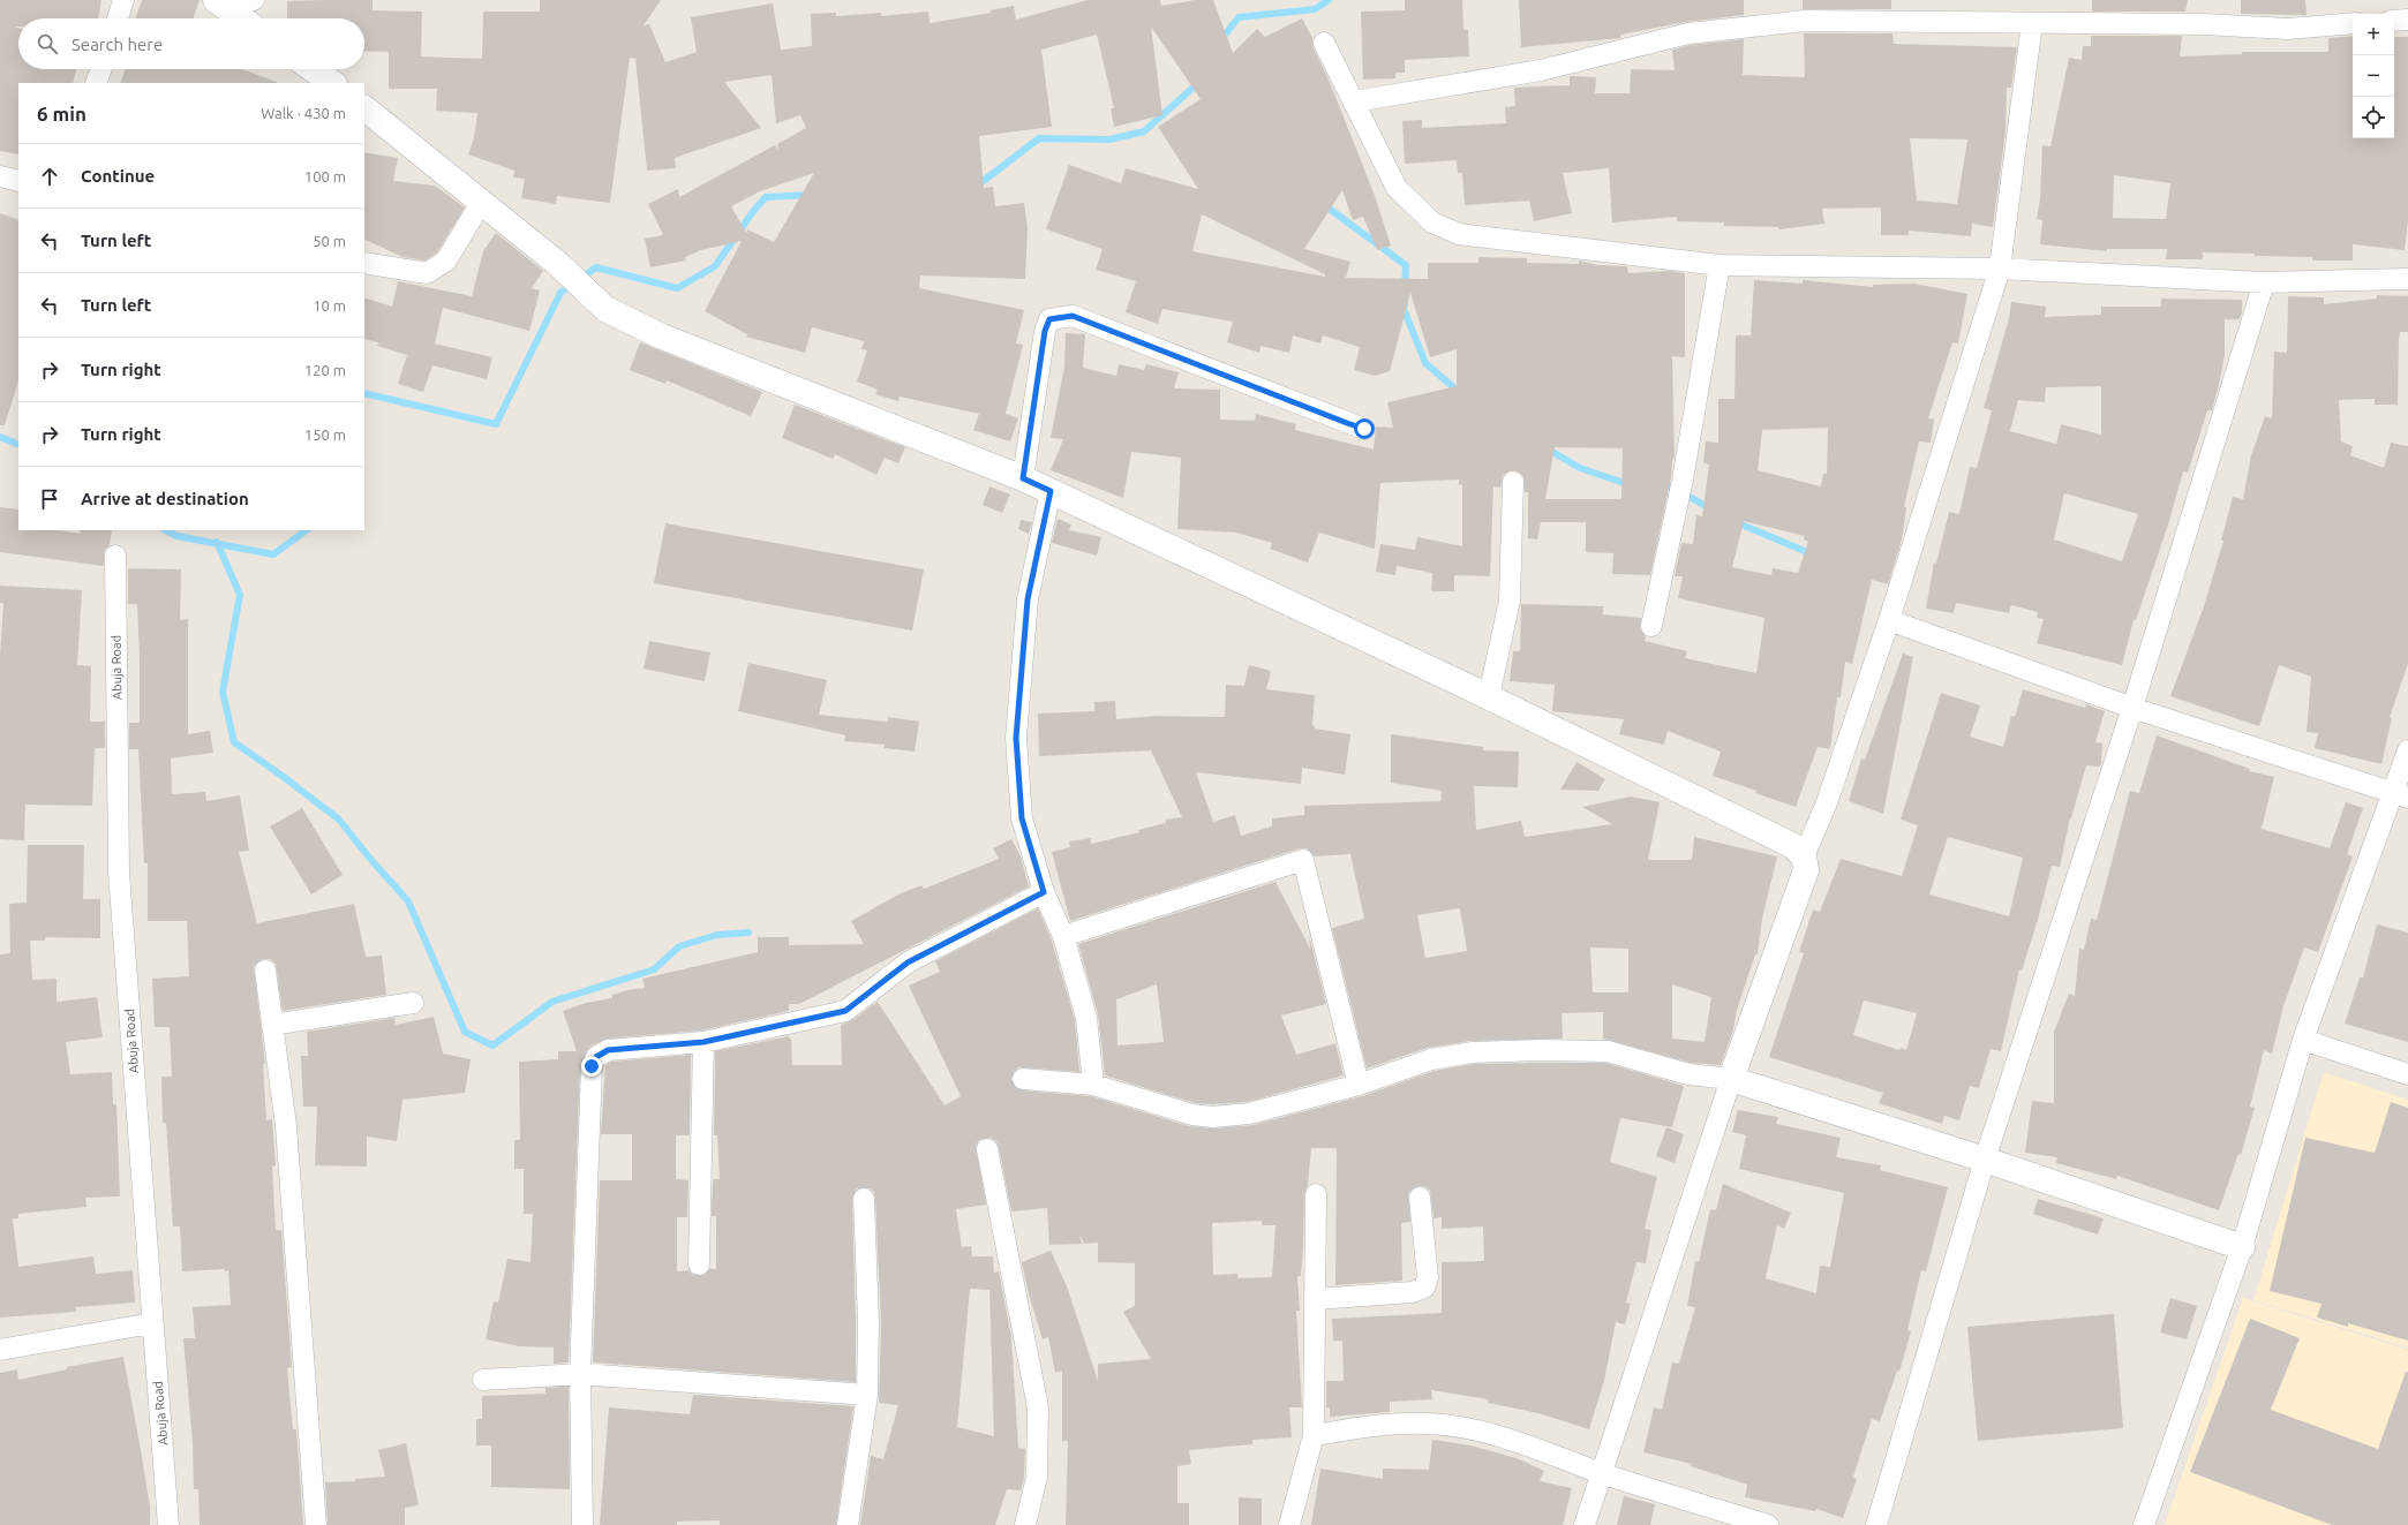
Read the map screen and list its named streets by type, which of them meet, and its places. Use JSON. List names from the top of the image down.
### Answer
{
  "streets": {
    "street": ["Abuja Road"]
  },
  "page": {
    "map_buttons": ["+", "−"],
    "search": "Search here",
    "heading": ["6 min", "Walk · 430 m"],
    "list": [
      ["Continue", "100 m"],
      ["Turn left", "50 m"],
      ["Turn left", "10 m"],
      ["Turn right", "120 m"],
      ["Turn right", "150 m"],
      "Arrive at destination"
    ]
  }
}
